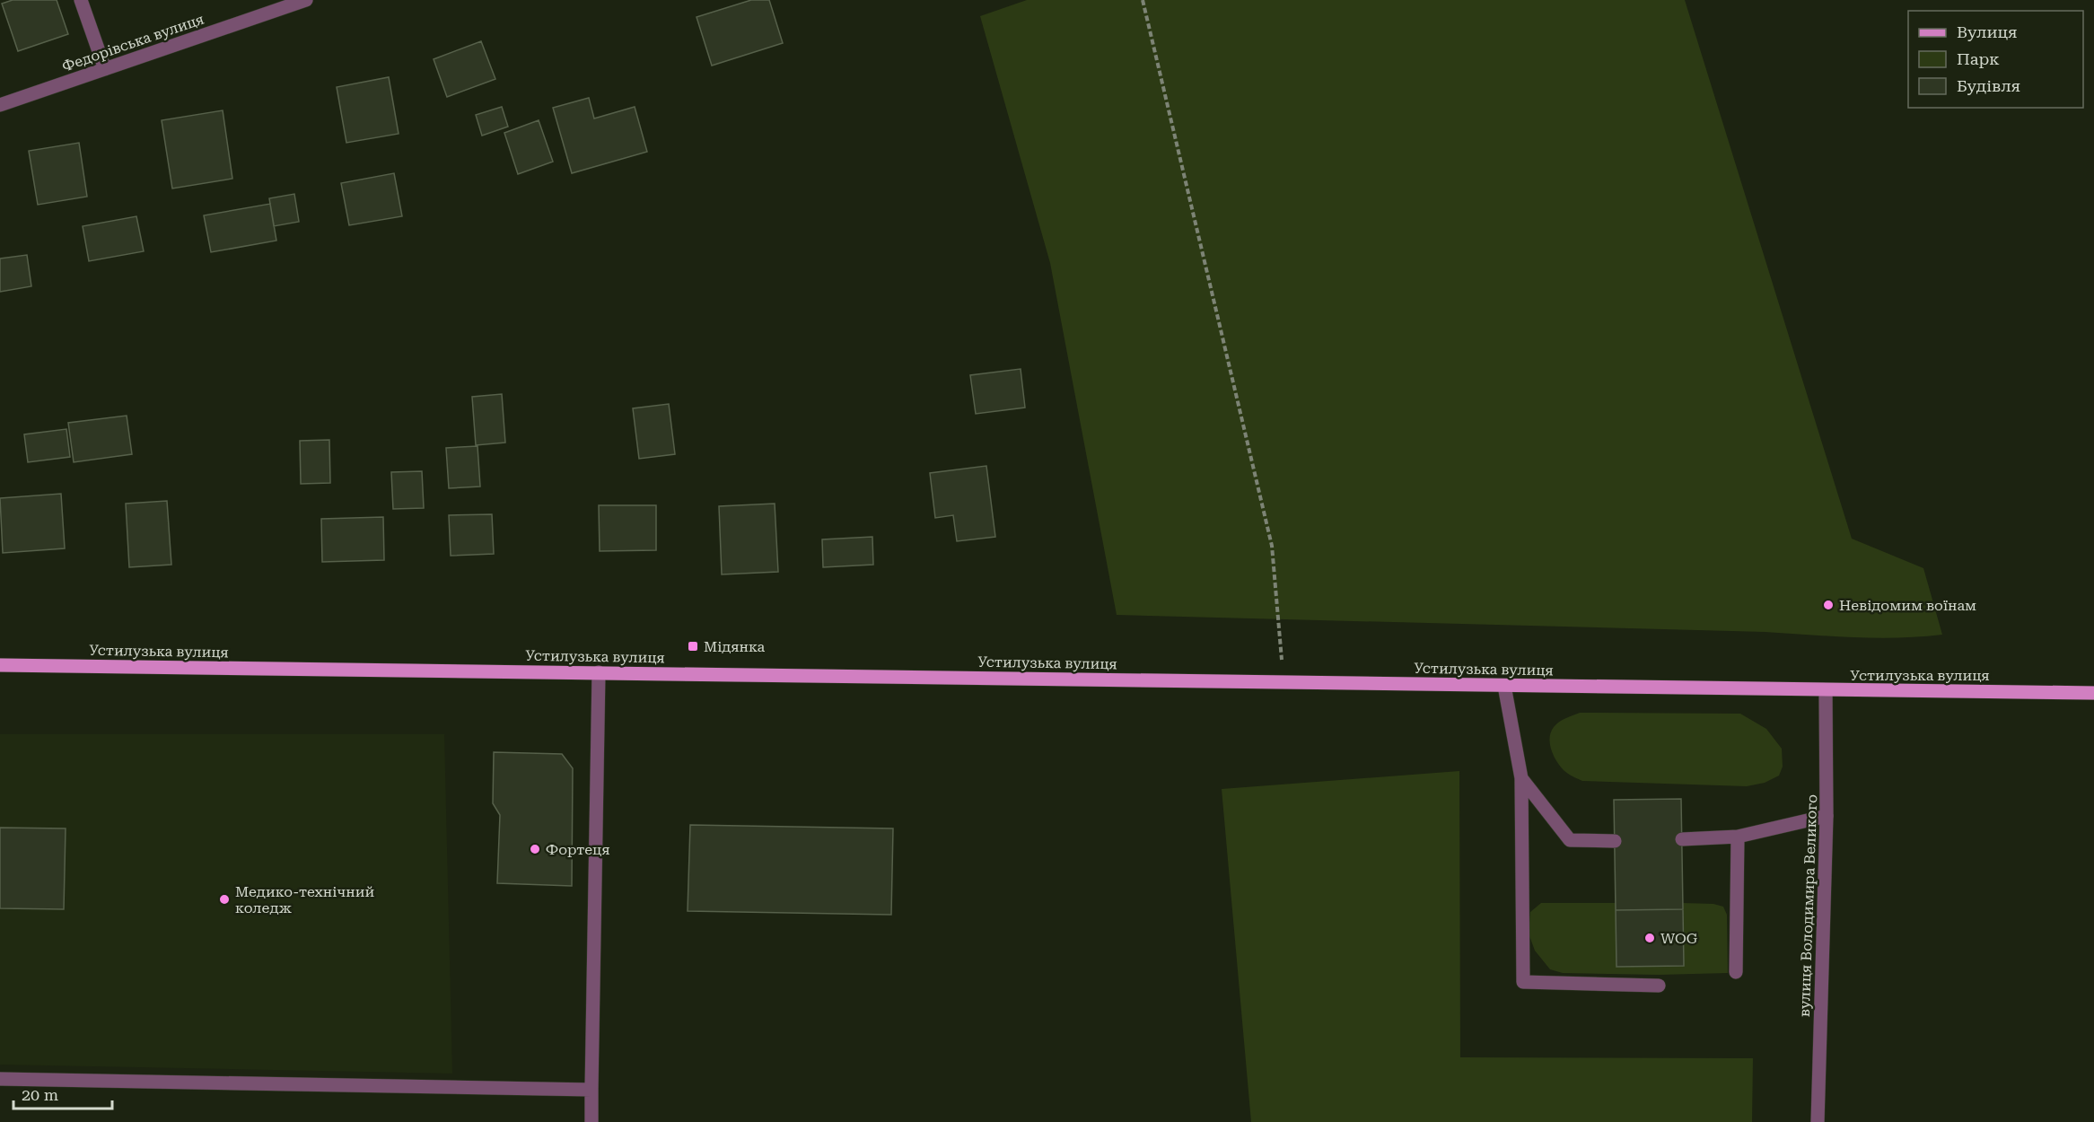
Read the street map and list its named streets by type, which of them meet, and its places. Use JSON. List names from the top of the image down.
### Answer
{
  "streets": {
    "main road": ["Устилузька вулиця"],
    "street": ["Федорівська вулиця", "вулиця Володимира Великого"]
  },
  "crossings": [
    ["Устилузька вулиця", "вулиця Володимира Великого"]
  ],
  "places": {
    "other": [
      "Невідомим воїнам",
      "Фортеця",
      "Медико-технічний коледж",
      "WOG"
    ],
    "transit": ["Мідянка"]
  },
  "legend": ["Вулиця", "Парк", "Будівля"],
  "scale_bar": "20 m"
}
